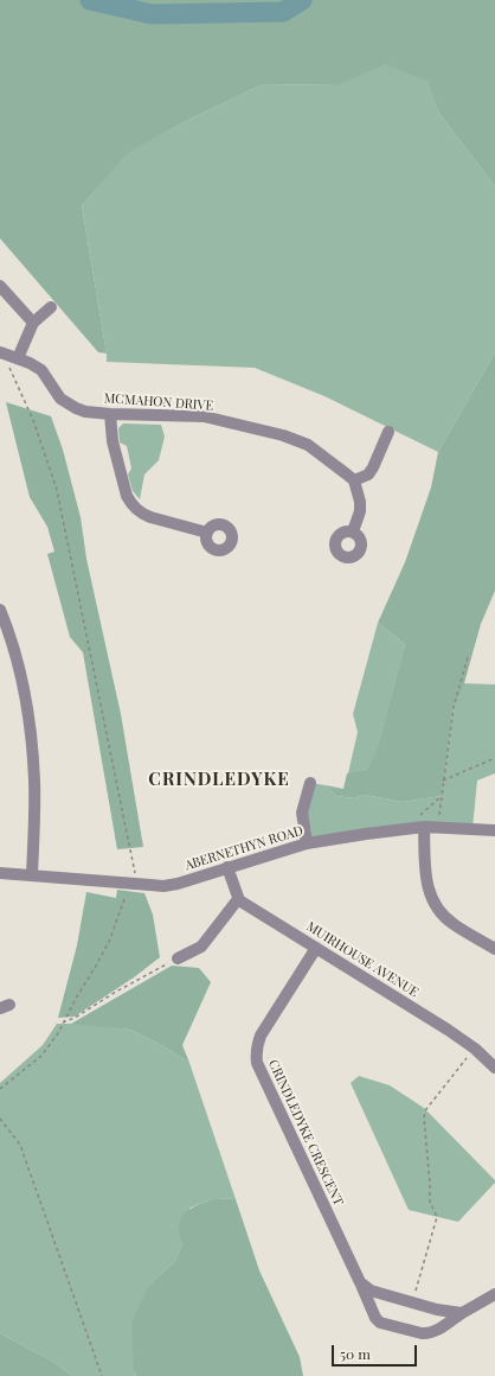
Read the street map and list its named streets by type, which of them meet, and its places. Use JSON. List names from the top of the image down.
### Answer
{
  "streets": {
    "street": [
      "MCMAHON DRIVE",
      "ABERNETHYN ROAD",
      "MUIRHOUSE AVENUE",
      "CRINDLEDYKE CRESCENT"
    ]
  },
  "crossings": [
    ["MUIRHOUSE AVENUE", "CRINDLEDYKE CRESCENT"]
  ],
  "districts": ["CRINDLEDYKE"],
  "scale_bar": "50 m"
}
